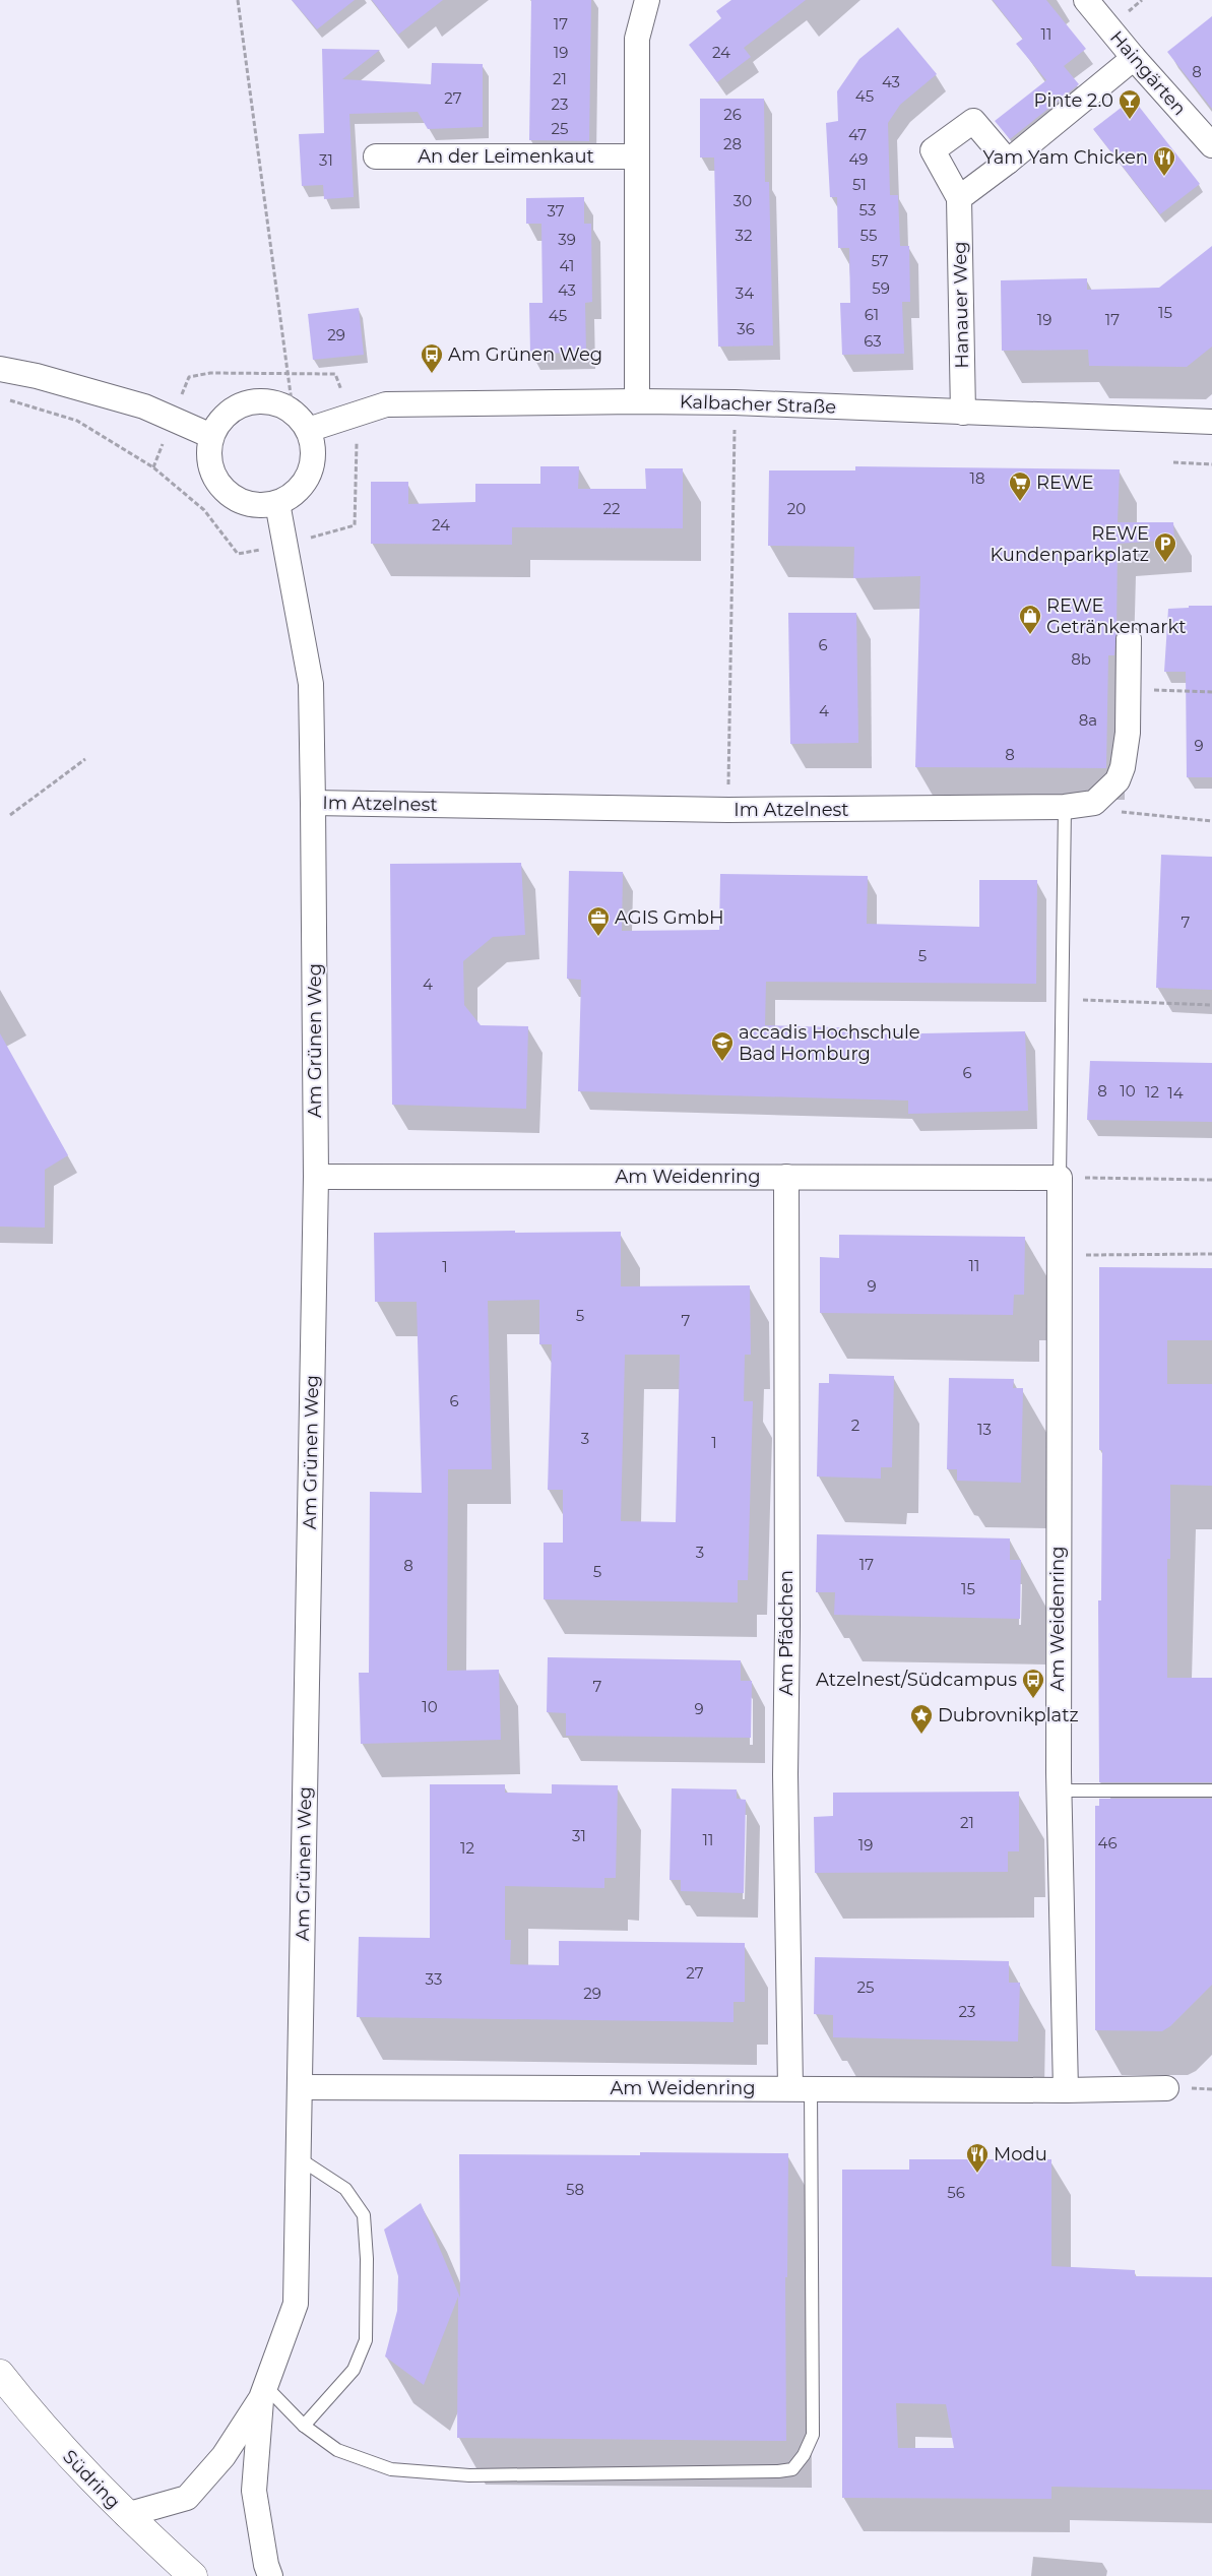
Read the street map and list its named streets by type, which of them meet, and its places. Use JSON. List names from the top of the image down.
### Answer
{
  "streets": {
    "main road": ["Südring"],
    "street": [
      "Haingärten",
      "An der Leimenkaut",
      "Hanauer Weg",
      "Kalbacher Straße",
      "Im Atzelnest",
      "Am Grünen Weg",
      "Am Weidenring",
      "Am Pfädchen"
    ]
  },
  "crossings": [
    ["Hanauer Weg", "Kalbacher Straße"],
    ["Kalbacher Straße", "Am Grünen Weg"],
    ["Im Atzelnest", "Am Grünen Weg"],
    ["Am Grünen Weg", "Am Weidenring"],
    ["Am Grünen Weg", "Südring"],
    ["Am Weidenring", "Am Pfädchen"]
  ],
  "places": {
    "bar": ["Pinte 2.0"],
    "restaurant": ["Yam Yam Chicken", "Modu"],
    "bus stop": ["Am Grünen Weg", "Atzelnest/Südcampus"],
    "supermarket": ["REWE"],
    "parking": ["REWE Kundenparkplatz"],
    "shop": ["REWE Getränkemarkt"],
    "office": ["AGIS GmbH"],
    "school or university": ["accadis Hochschule Bad Homburg"],
    "place": ["Dubrovnikplatz"]
  },
  "house_numbers": [
    "17",
    "11",
    "19",
    "24",
    "8",
    "21",
    "43",
    "45",
    "27",
    "23",
    "26",
    "25",
    "47",
    "28",
    "49",
    "31",
    "51",
    "30",
    "53",
    "37",
    "32",
    "55",
    "39",
    "57",
    "41",
    "59",
    "43",
    "34",
    "15",
    "61",
    "45",
    "19",
    "17",
    "36",
    "29",
    "63",
    "18",
    "22",
    "20",
    "24",
    "6",
    "8b",
    "4",
    "8a",
    "9",
    "8",
    "7",
    "5",
    "4",
    "6",
    "8",
    "10",
    "12",
    "14",
    "11",
    "1",
    "9",
    "5",
    "7",
    "6",
    "2",
    "13",
    "3",
    "1",
    "3",
    "17",
    "8",
    "5",
    "15",
    "7",
    "10",
    "9",
    "21",
    "31",
    "11",
    "46",
    "19",
    "12",
    "27",
    "33",
    "25",
    "29",
    "23",
    "58",
    "56"
  ]
}
